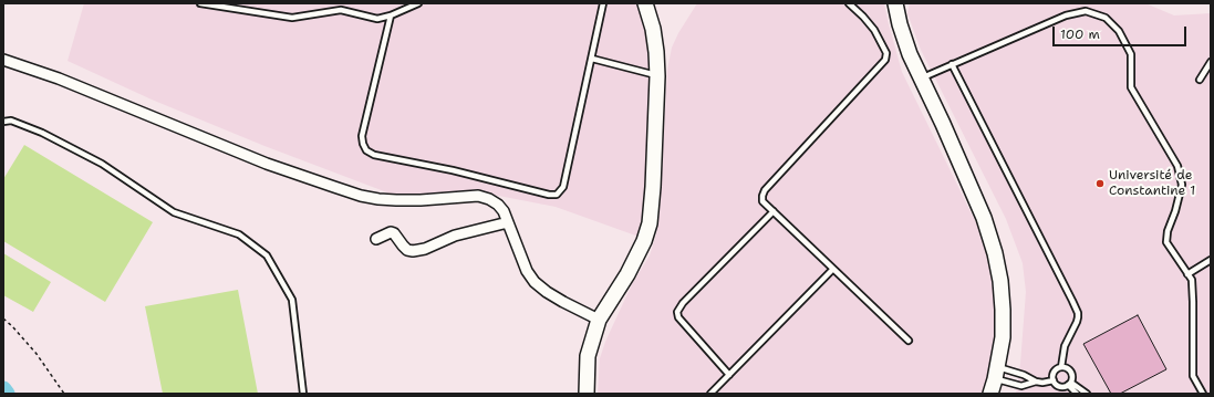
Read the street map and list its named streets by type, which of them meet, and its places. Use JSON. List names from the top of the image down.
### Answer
{
  "places": ["Université de Constantine 1"],
  "scale_bar": "100 m"
}
